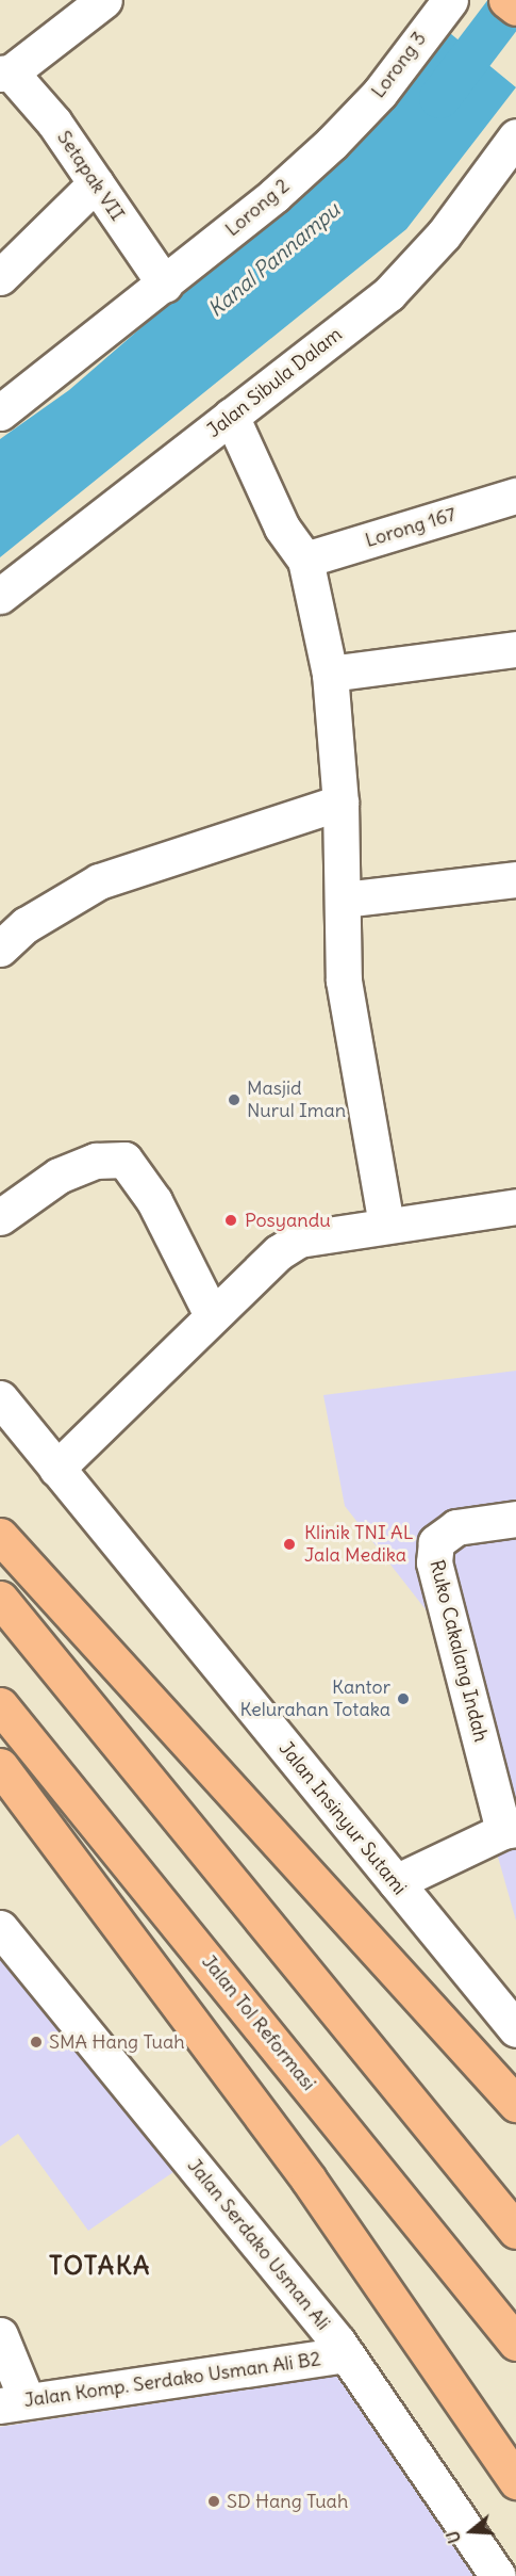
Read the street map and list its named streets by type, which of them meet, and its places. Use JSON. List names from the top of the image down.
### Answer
{
  "streets": {
    "main road": ["Jalan Tol Reformasi"],
    "street": [
      "Lorong 3",
      "Setapak VII",
      "Lorong 2",
      "Jalan Sibula Dalam",
      "Lorong 167",
      "Ruko Cakalang Indah",
      "Jalan Insinyur Sutami",
      "Jalan Serdako Usman Ali",
      "Jalan Komp. Serdako Usman Ali B2"
    ]
  },
  "crossings": [
    ["Lorong 3", "Lorong 2"],
    ["Setapak VII", "Lorong 2"],
    ["Jalan Serdako Usman Ali", "Jalan Komp. Serdako Usman Ali B2"]
  ],
  "districts": ["TOTAKA"],
  "water": ["Kanal Pannampu"],
  "places": [
    "Masjid Nurul Iman",
    "Posyandu",
    "Klinik TNI AL Jala Medika",
    "Kantor Kelurahan Totaka",
    "SMA Hang Tuah",
    "SD Hang Tuah"
  ],
  "north": "left"
}
